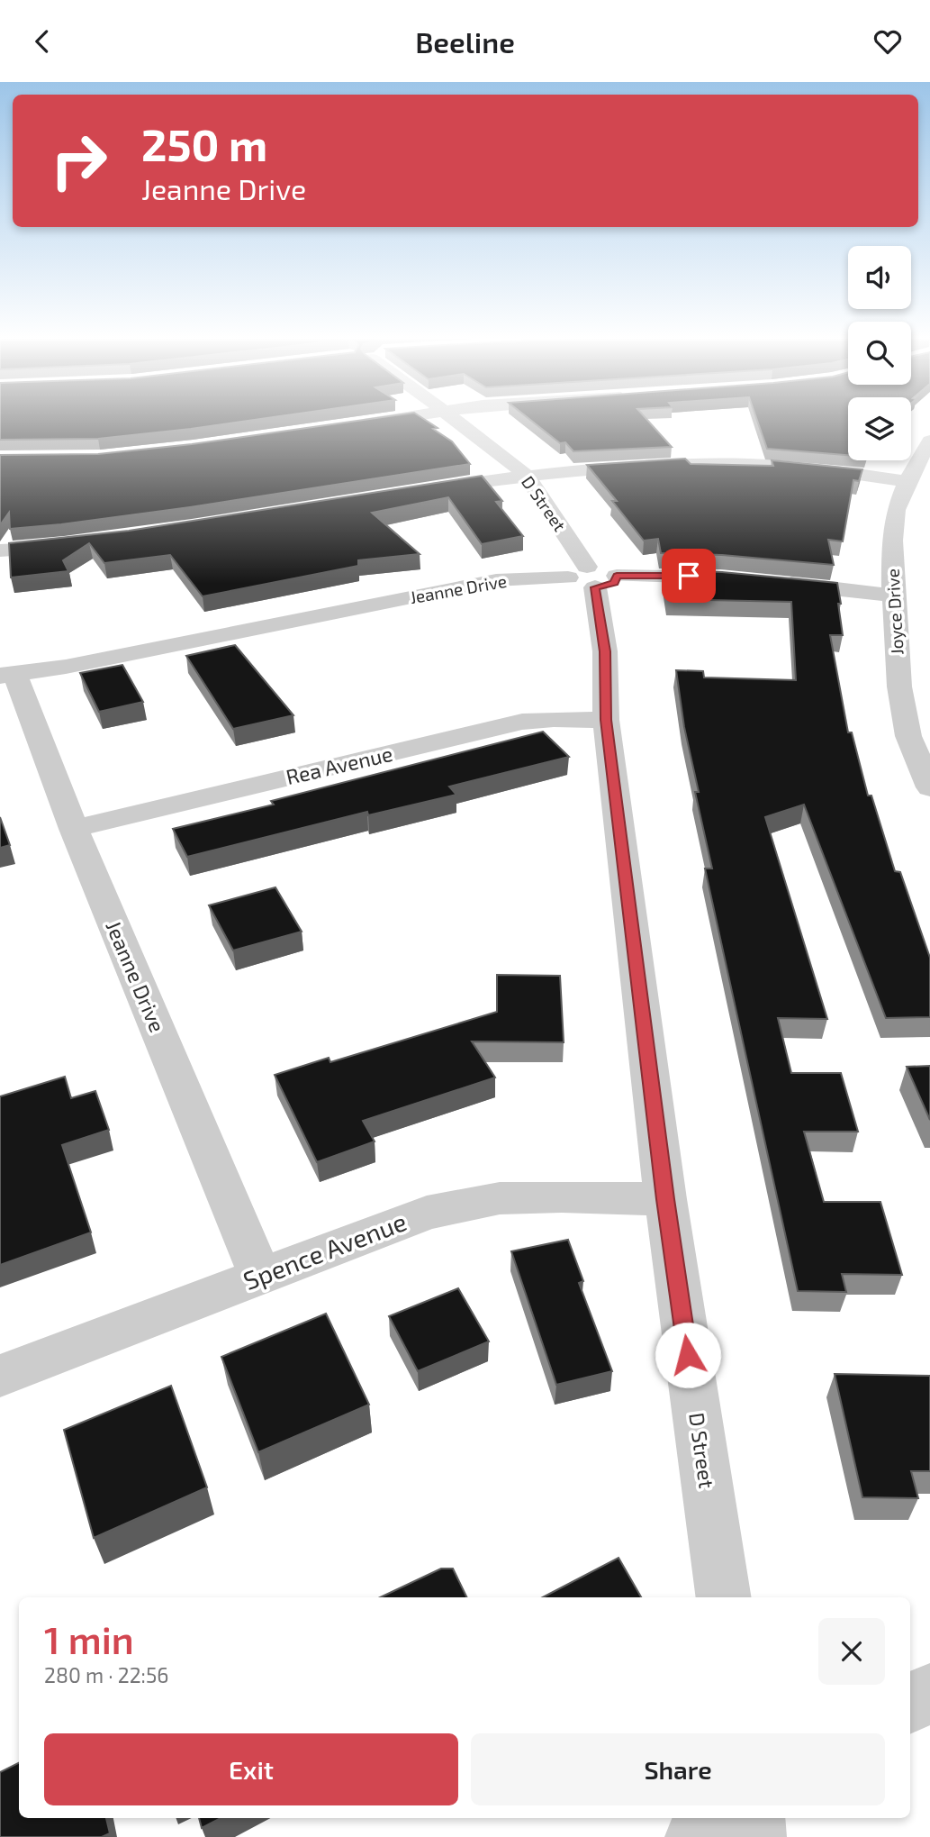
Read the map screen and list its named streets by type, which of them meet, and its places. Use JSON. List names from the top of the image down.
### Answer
{
  "streets": {
    "street": [
      "D Street",
      "Jeanne Drive",
      "Joyce Drive",
      "Rea Avenue",
      "Spence Avenue"
    ]
  },
  "crossings": [
    ["D Street", "Jeanne Drive"],
    ["D Street", "Rea Avenue"],
    ["D Street", "Spence Avenue"],
    ["Jeanne Drive", "Rea Avenue"],
    ["Jeanne Drive", "Spence Avenue"]
  ],
  "page": {
    "header": "Beeline",
    "turn": ["250 m", "Jeanne Drive"],
    "heading": ["1 min", "280 m · 22:56"],
    "buttons": ["Exit", "Share"]
  }
}
